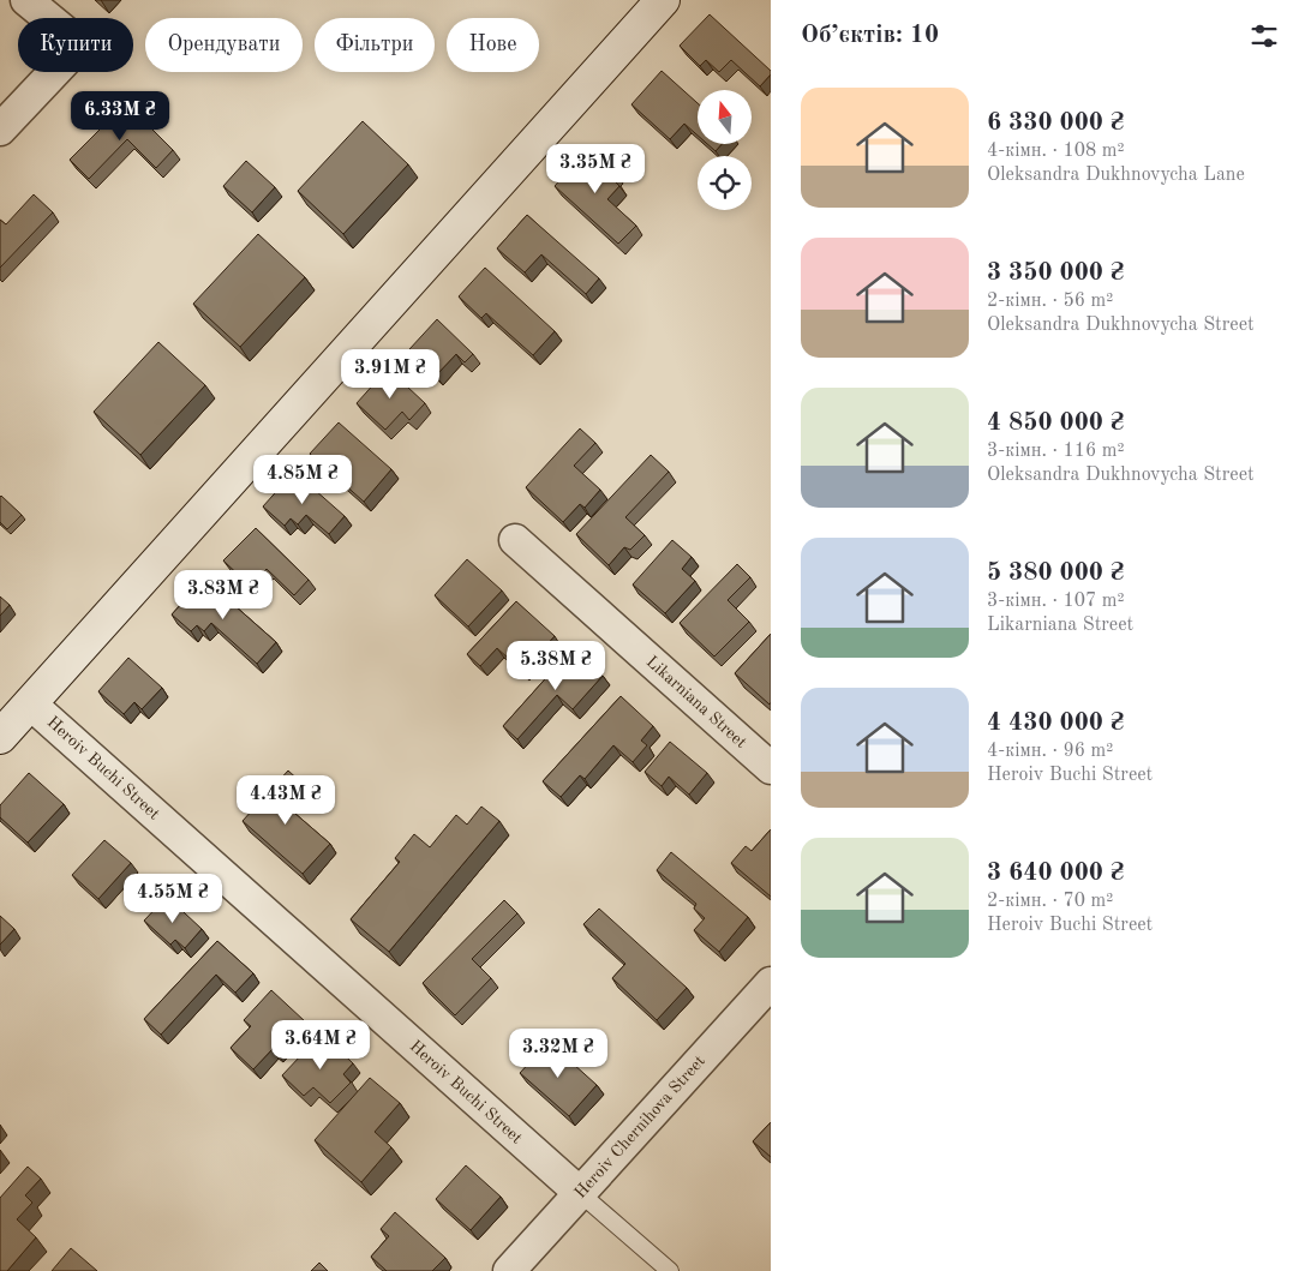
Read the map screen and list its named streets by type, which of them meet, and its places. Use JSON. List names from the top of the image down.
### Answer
{
  "streets": {
    "street": ["Likarniana Street", "Heroiv Buchi Street", "Heroiv Chernihova Street"]
  },
  "crossings": [
    ["Heroiv Buchi Street", "Heroiv Chernihova Street"]
  ],
  "north": "top",
  "page": {
    "heading": "Об’єктів: 10",
    "chip": [
      "Купити",
      "Орендувати",
      "Фільтри",
      "Нове"
    ],
    "list": [
      {
        "name": "6 330 000 ₴",
        "note": "4-кімн. · 108 m² · Oleksandra Dukhnovycha Lane"
      },
      {
        "name": "3 350 000 ₴",
        "note": "2-кімн. · 56 m² · Oleksandra Dukhnovycha Street"
      },
      {
        "name": "4 850 000 ₴",
        "note": "3-кімн. · 116 m² · Oleksandra Dukhnovycha Street"
      },
      {
        "name": "5 380 000 ₴",
        "note": "3-кімн. · 107 m² · Likarniana Street"
      },
      {
        "name": "4 430 000 ₴",
        "note": "4-кімн. · 96 m² · Heroiv Buchi Street"
      },
      {
        "name": "3 640 000 ₴",
        "note": "2-кімн. · 70 m² · Heroiv Buchi Street"
      }
    ],
    "price": [
      "6.33M ₴",
      "3.35M ₴",
      "3.91M ₴",
      "4.85M ₴",
      "3.83M ₴",
      "5.38M ₴",
      "4.43M ₴",
      "4.55M ₴",
      "3.64M ₴",
      "3.32M ₴"
    ]
  }
}
